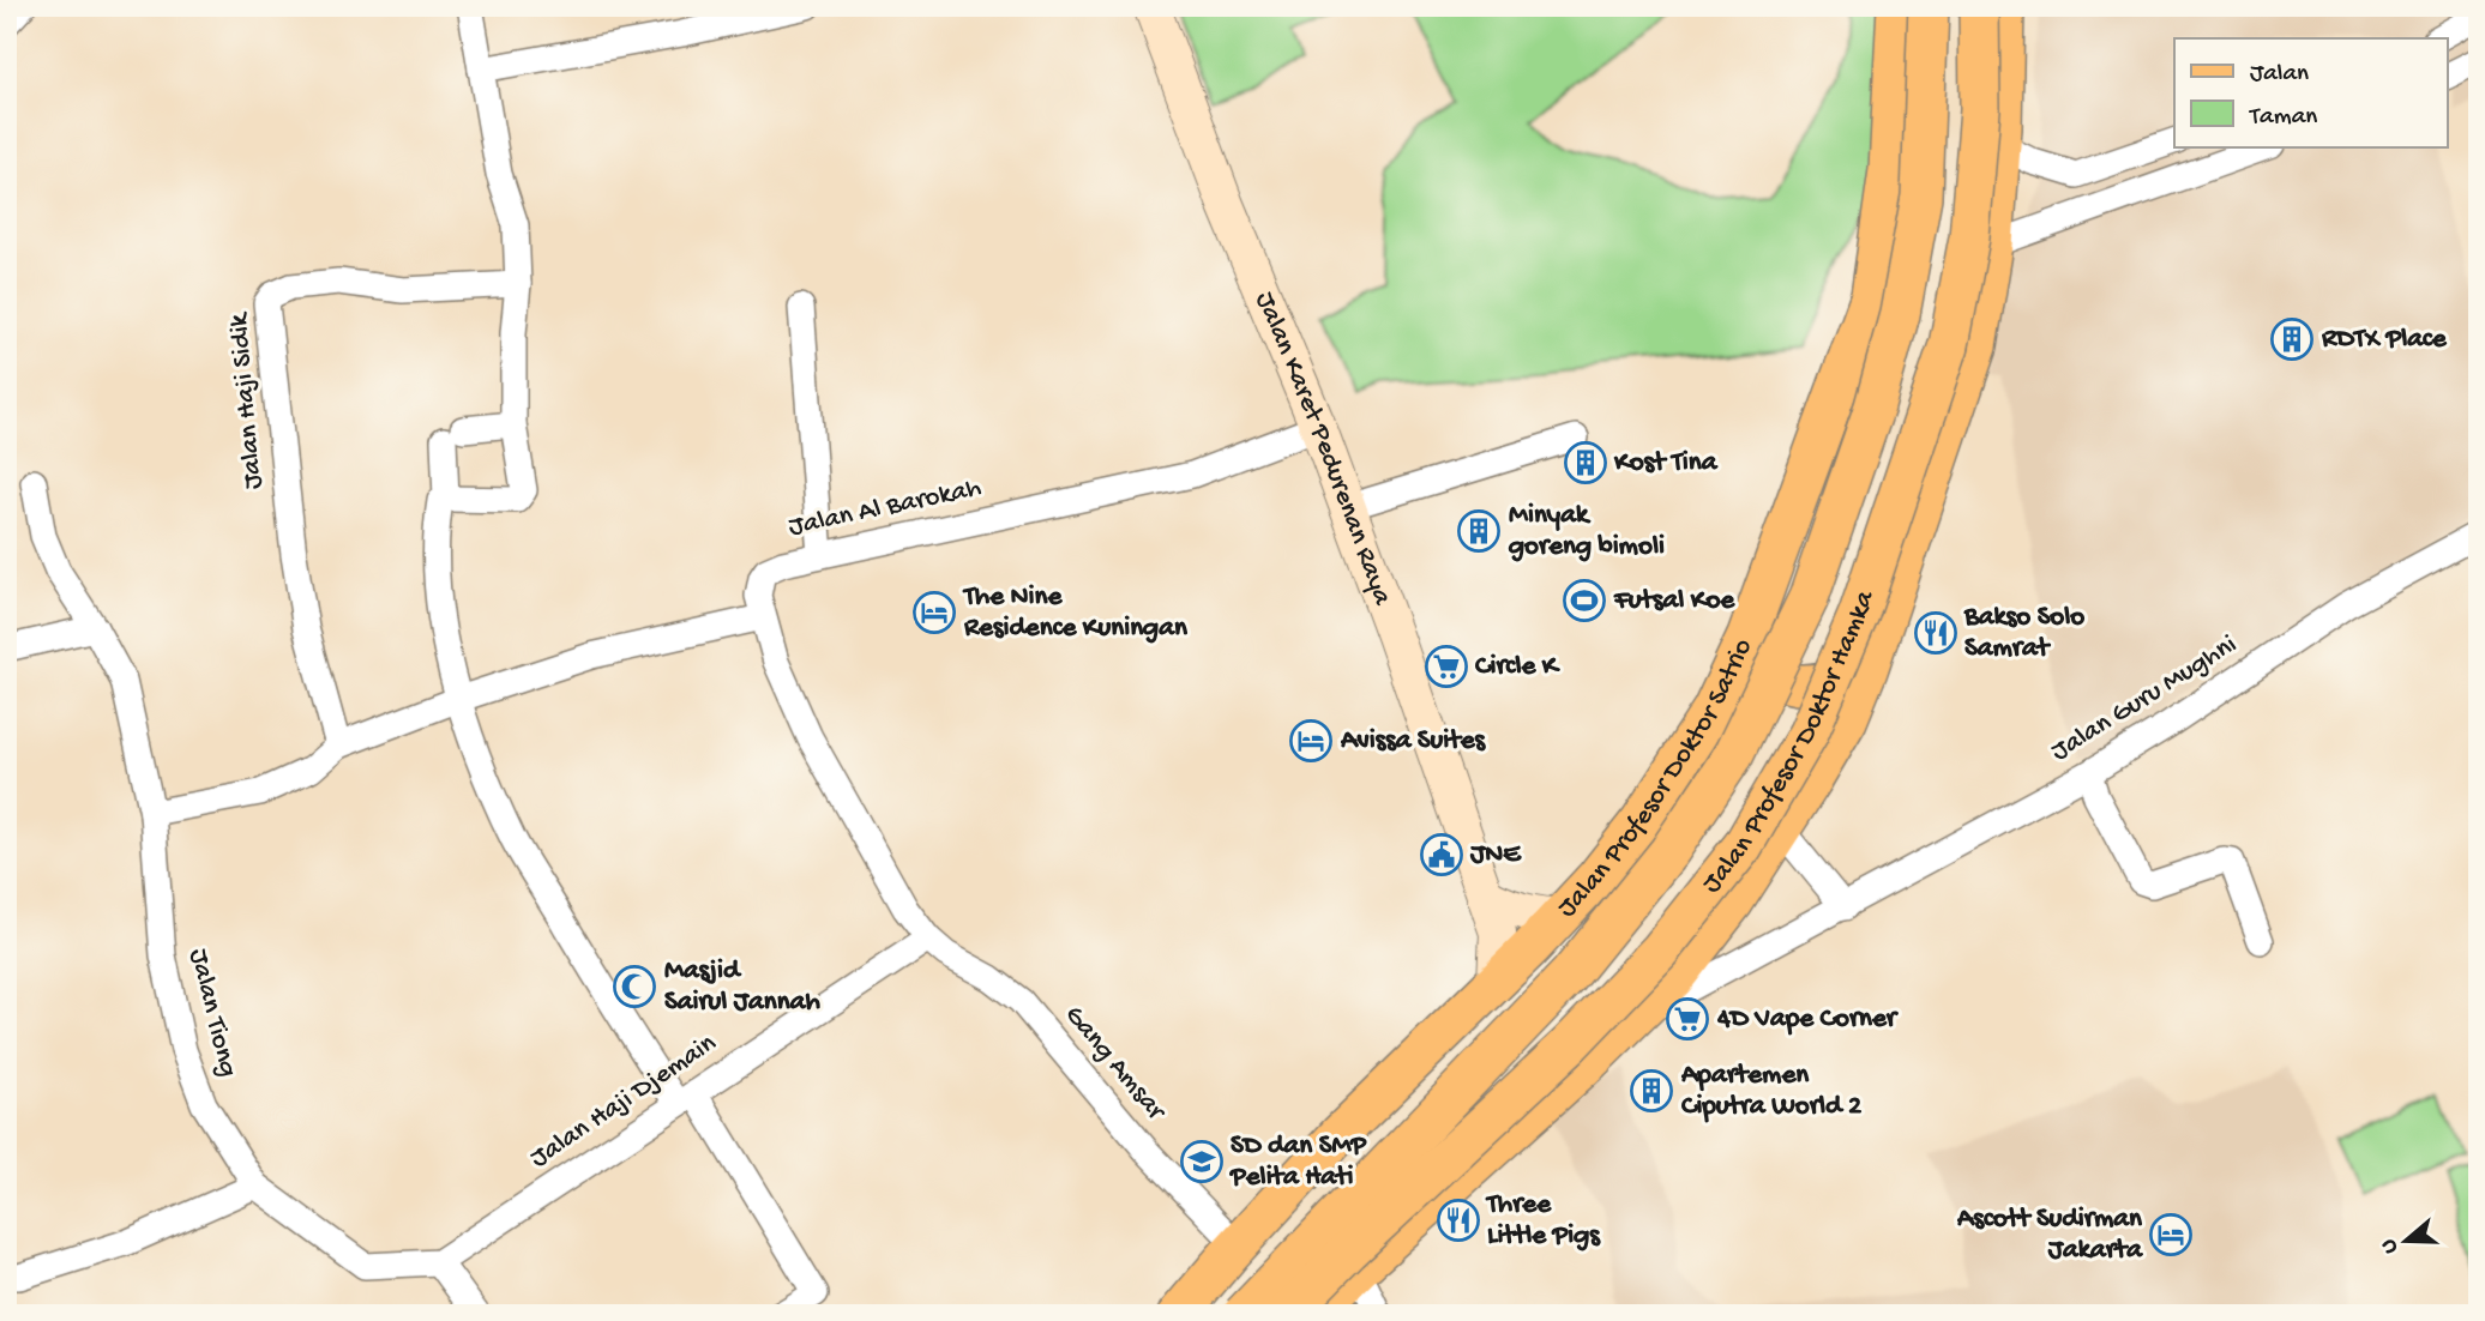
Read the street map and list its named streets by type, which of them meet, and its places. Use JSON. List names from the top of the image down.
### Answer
{
  "streets": {
    "main road": ["Jalan Profesor Doktor Hamka", "Jalan Profesor Doktor Satrio"],
    "street": [
      "Jalan Haji Sidik",
      "Jalan Karet Pedurenan Raya",
      "Jalan Al Barokah",
      "Jalan Guru Mughni",
      "Jalan Tiong",
      "Gang Amsar",
      "Jalan Haji Djemain"
    ]
  },
  "crossings": [
    ["Jalan Karet Pedurenan Raya", "Jalan Al Barokah"],
    ["Jalan Karet Pedurenan Raya", "Jalan Profesor Doktor Satrio"],
    ["Jalan Al Barokah", "Gang Amsar"],
    ["Jalan Al Barokah", "Jalan Haji Djemain"],
    ["Jalan Profesor Doktor Satrio", "Gang Amsar"],
    ["Jalan Tiong", "Jalan Haji Djemain"],
    ["Gang Amsar", "Jalan Haji Djemain"]
  ],
  "places": {
    "building": [
      "RDTX Place",
      "Kost Tina",
      "Minyak goreng bimoli",
      "Apartemen Ciputra World 2"
    ],
    "sports": ["Futsal Koe"],
    "hotel": ["The Nine Residence Kuningan", "Avissa Suites", "Ascott Sudirman Jakarta"],
    "restaurant": ["Bakso Solo Samrat", "Three Little Pigs"],
    "supermarket": ["Circle K", "4D Vape Corner"],
    "public building": ["JNE"],
    "mosque": ["Masjid Sairul Jannah"],
    "school or university": ["SD dan SMP Pelita Hati"]
  },
  "legend": ["Jalan", "Taman"],
  "north": "left"
}
